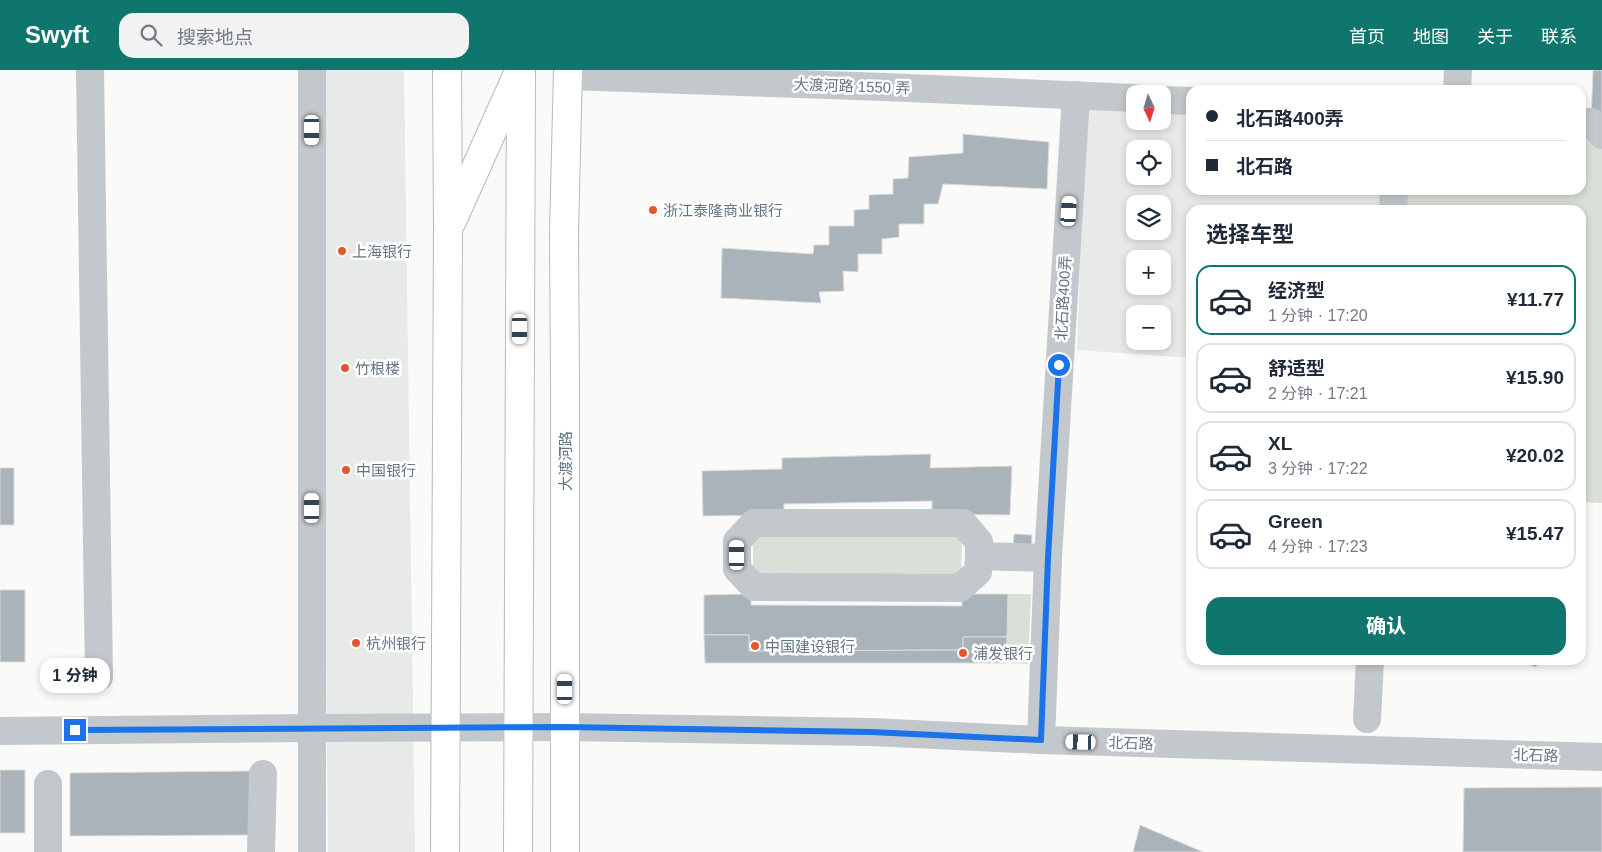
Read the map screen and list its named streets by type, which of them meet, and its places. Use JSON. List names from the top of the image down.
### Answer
{
  "streets": {
    "main road": ["大渡河路"],
    "street": ["大渡河路 1550 弄", "北石路400弄", "北石路"]
  },
  "crossings": [
    ["大渡河路 1550 弄", "北石路400弄"],
    ["大渡河路 1550 弄", "大渡河路"],
    ["北石路400弄", "北石路"],
    ["大渡河路", "北石路"]
  ],
  "places": [
    "浙江泰隆商业银行",
    "上海银行",
    "竹根楼",
    "中国银行",
    "杭州银行",
    "中国建设银行",
    "浦发银行"
  ],
  "north": "bottom",
  "page": {
    "header": "Swyft",
    "search": "搜索地点",
    "nav": [
      "首页",
      "地图",
      "关于",
      "联系"
    ],
    "map_buttons": ["+", "−"],
    "banner": ["北石路400弄", "北石路"],
    "heading": "选择车型",
    "list": [
      {
        "name": "经济型",
        "note": "1 分钟 · 17:20",
        "value": "¥11.77"
      },
      {
        "name": "舒适型",
        "note": "2 分钟 · 17:21",
        "value": "¥15.90"
      },
      {
        "name": "XL",
        "note": "3 分钟 · 17:22",
        "value": "¥20.02"
      },
      {
        "name": "Green",
        "note": "4 分钟 · 17:23",
        "value": "¥15.47"
      }
    ],
    "buttons": "确认",
    "bubble": "1 分钟"
  }
}
